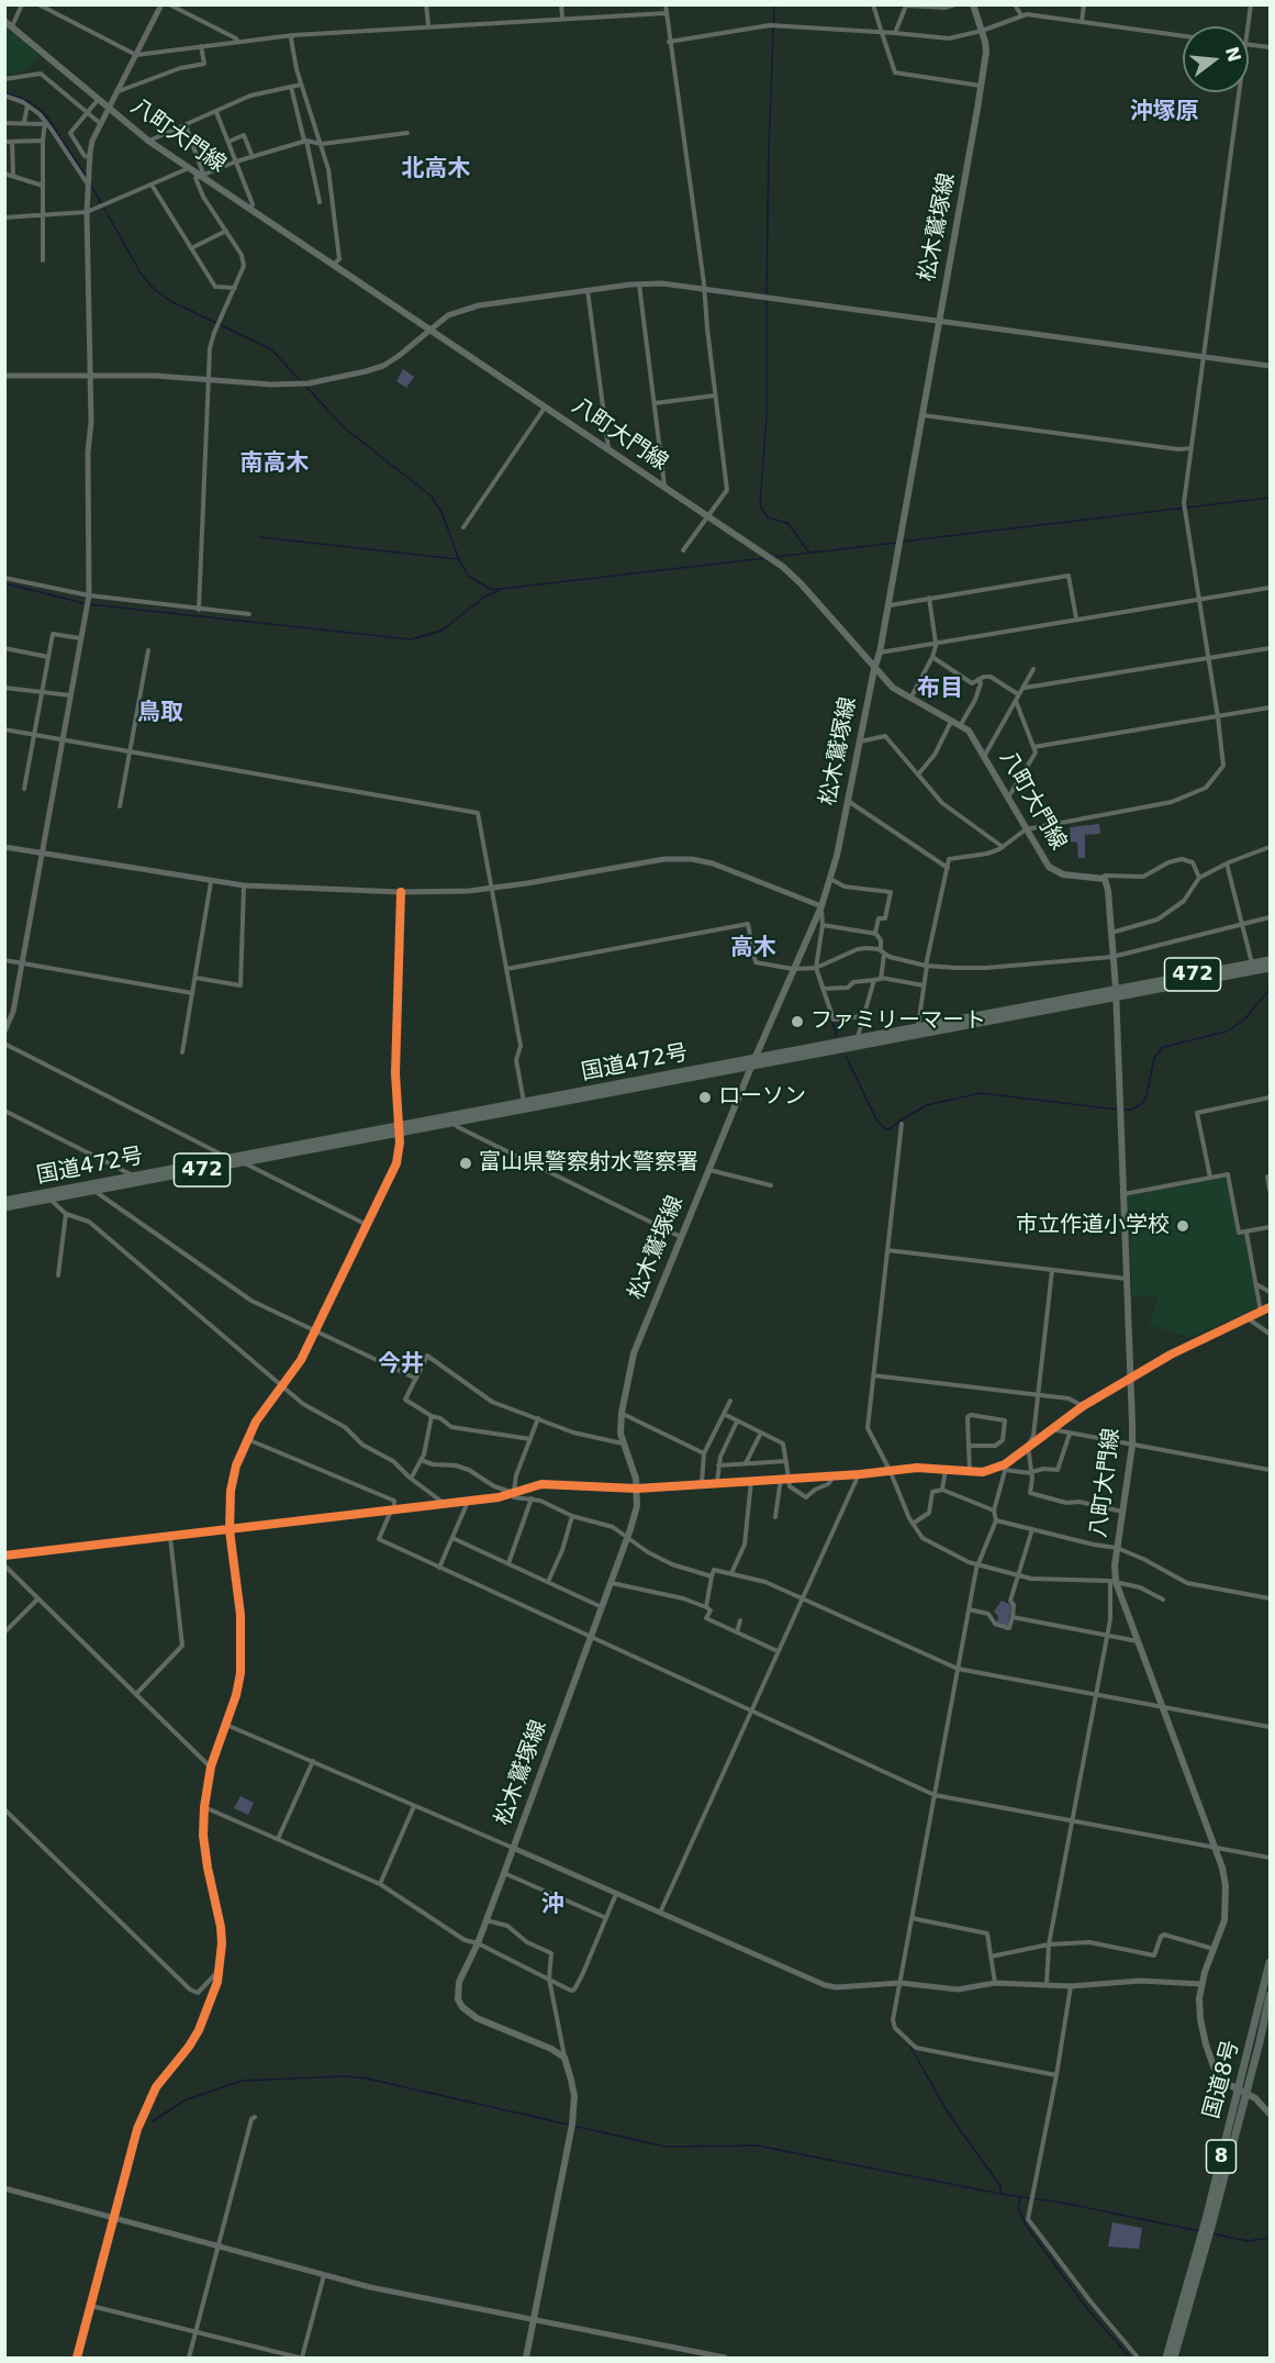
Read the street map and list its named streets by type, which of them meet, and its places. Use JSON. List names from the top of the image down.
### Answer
{
  "streets": {
    "highway": [
      "472",
      "国道472号",
      "国道8号",
      "8"
    ],
    "main road": ["八町大門線", "松木鷲塚線"]
  },
  "crossings": [
    ["八町大門線", "松木鷲塚線"],
    ["八町大門線", "国道472号"],
    ["八町大門線", "国道8号"],
    ["松木鷲塚線", "国道472号"]
  ],
  "districts": [
    "沖塚原",
    "北高木",
    "南高木",
    "布目",
    "鳥取",
    "高木",
    "今井",
    "沖"
  ],
  "places": [
    "ファミリーマート",
    "ローソン",
    "富山県警察射水警察署",
    "市立作道小学校"
  ],
  "north": "right"
}
